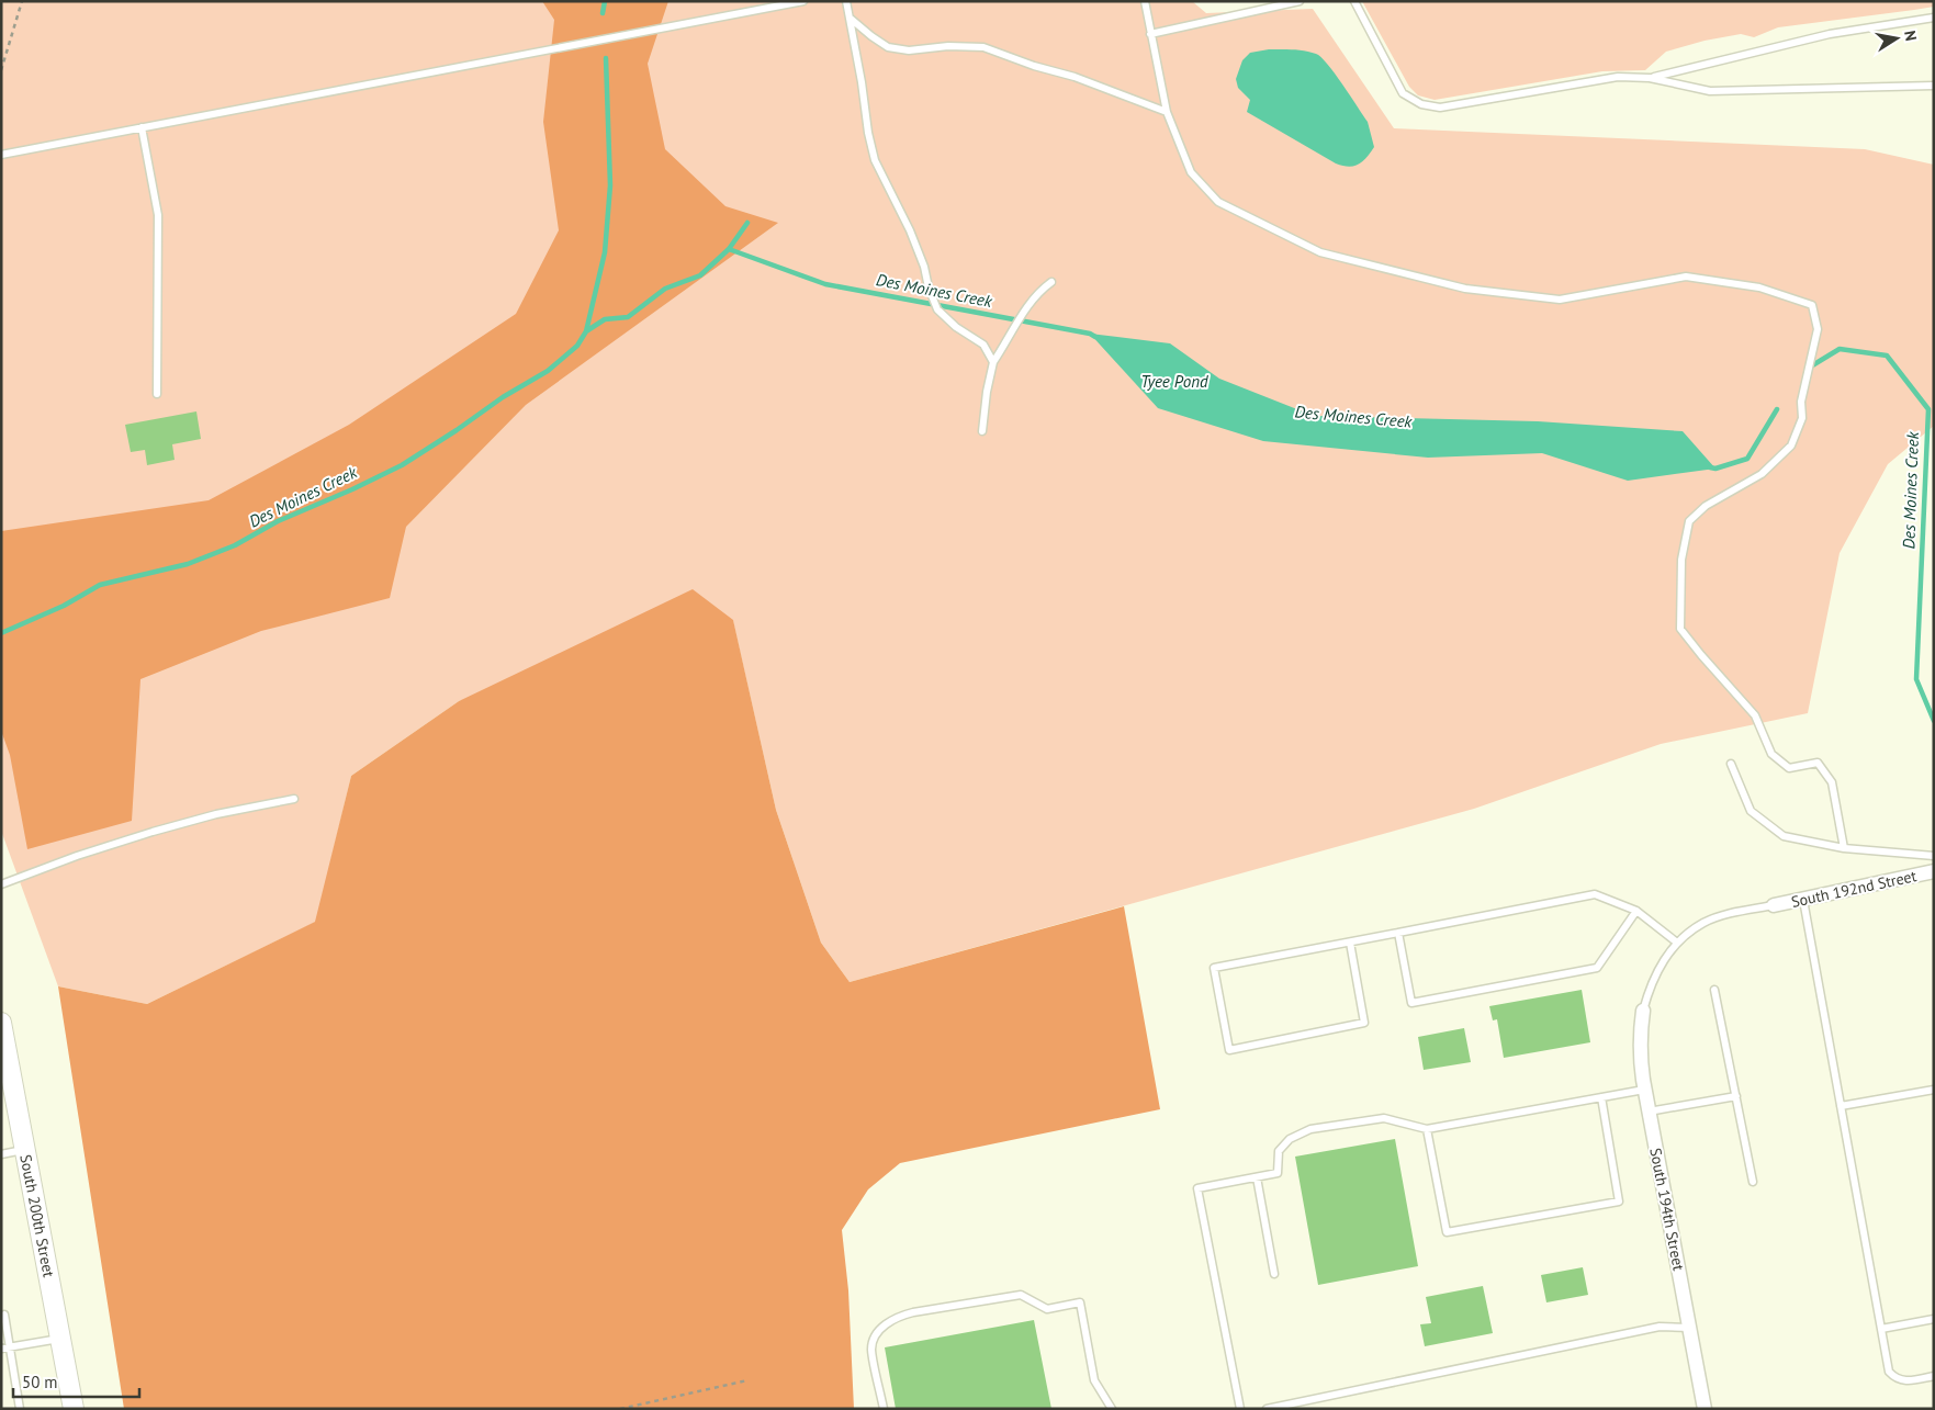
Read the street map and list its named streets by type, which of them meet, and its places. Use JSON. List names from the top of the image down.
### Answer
{
  "streets": {
    "main road": ["South 200th Street"],
    "street": ["South 192nd Street", "South 194th Street"]
  },
  "water": ["Des Moines Creek", "Tyee Pond"],
  "scale_bar": "50 m",
  "north": "right"
}
